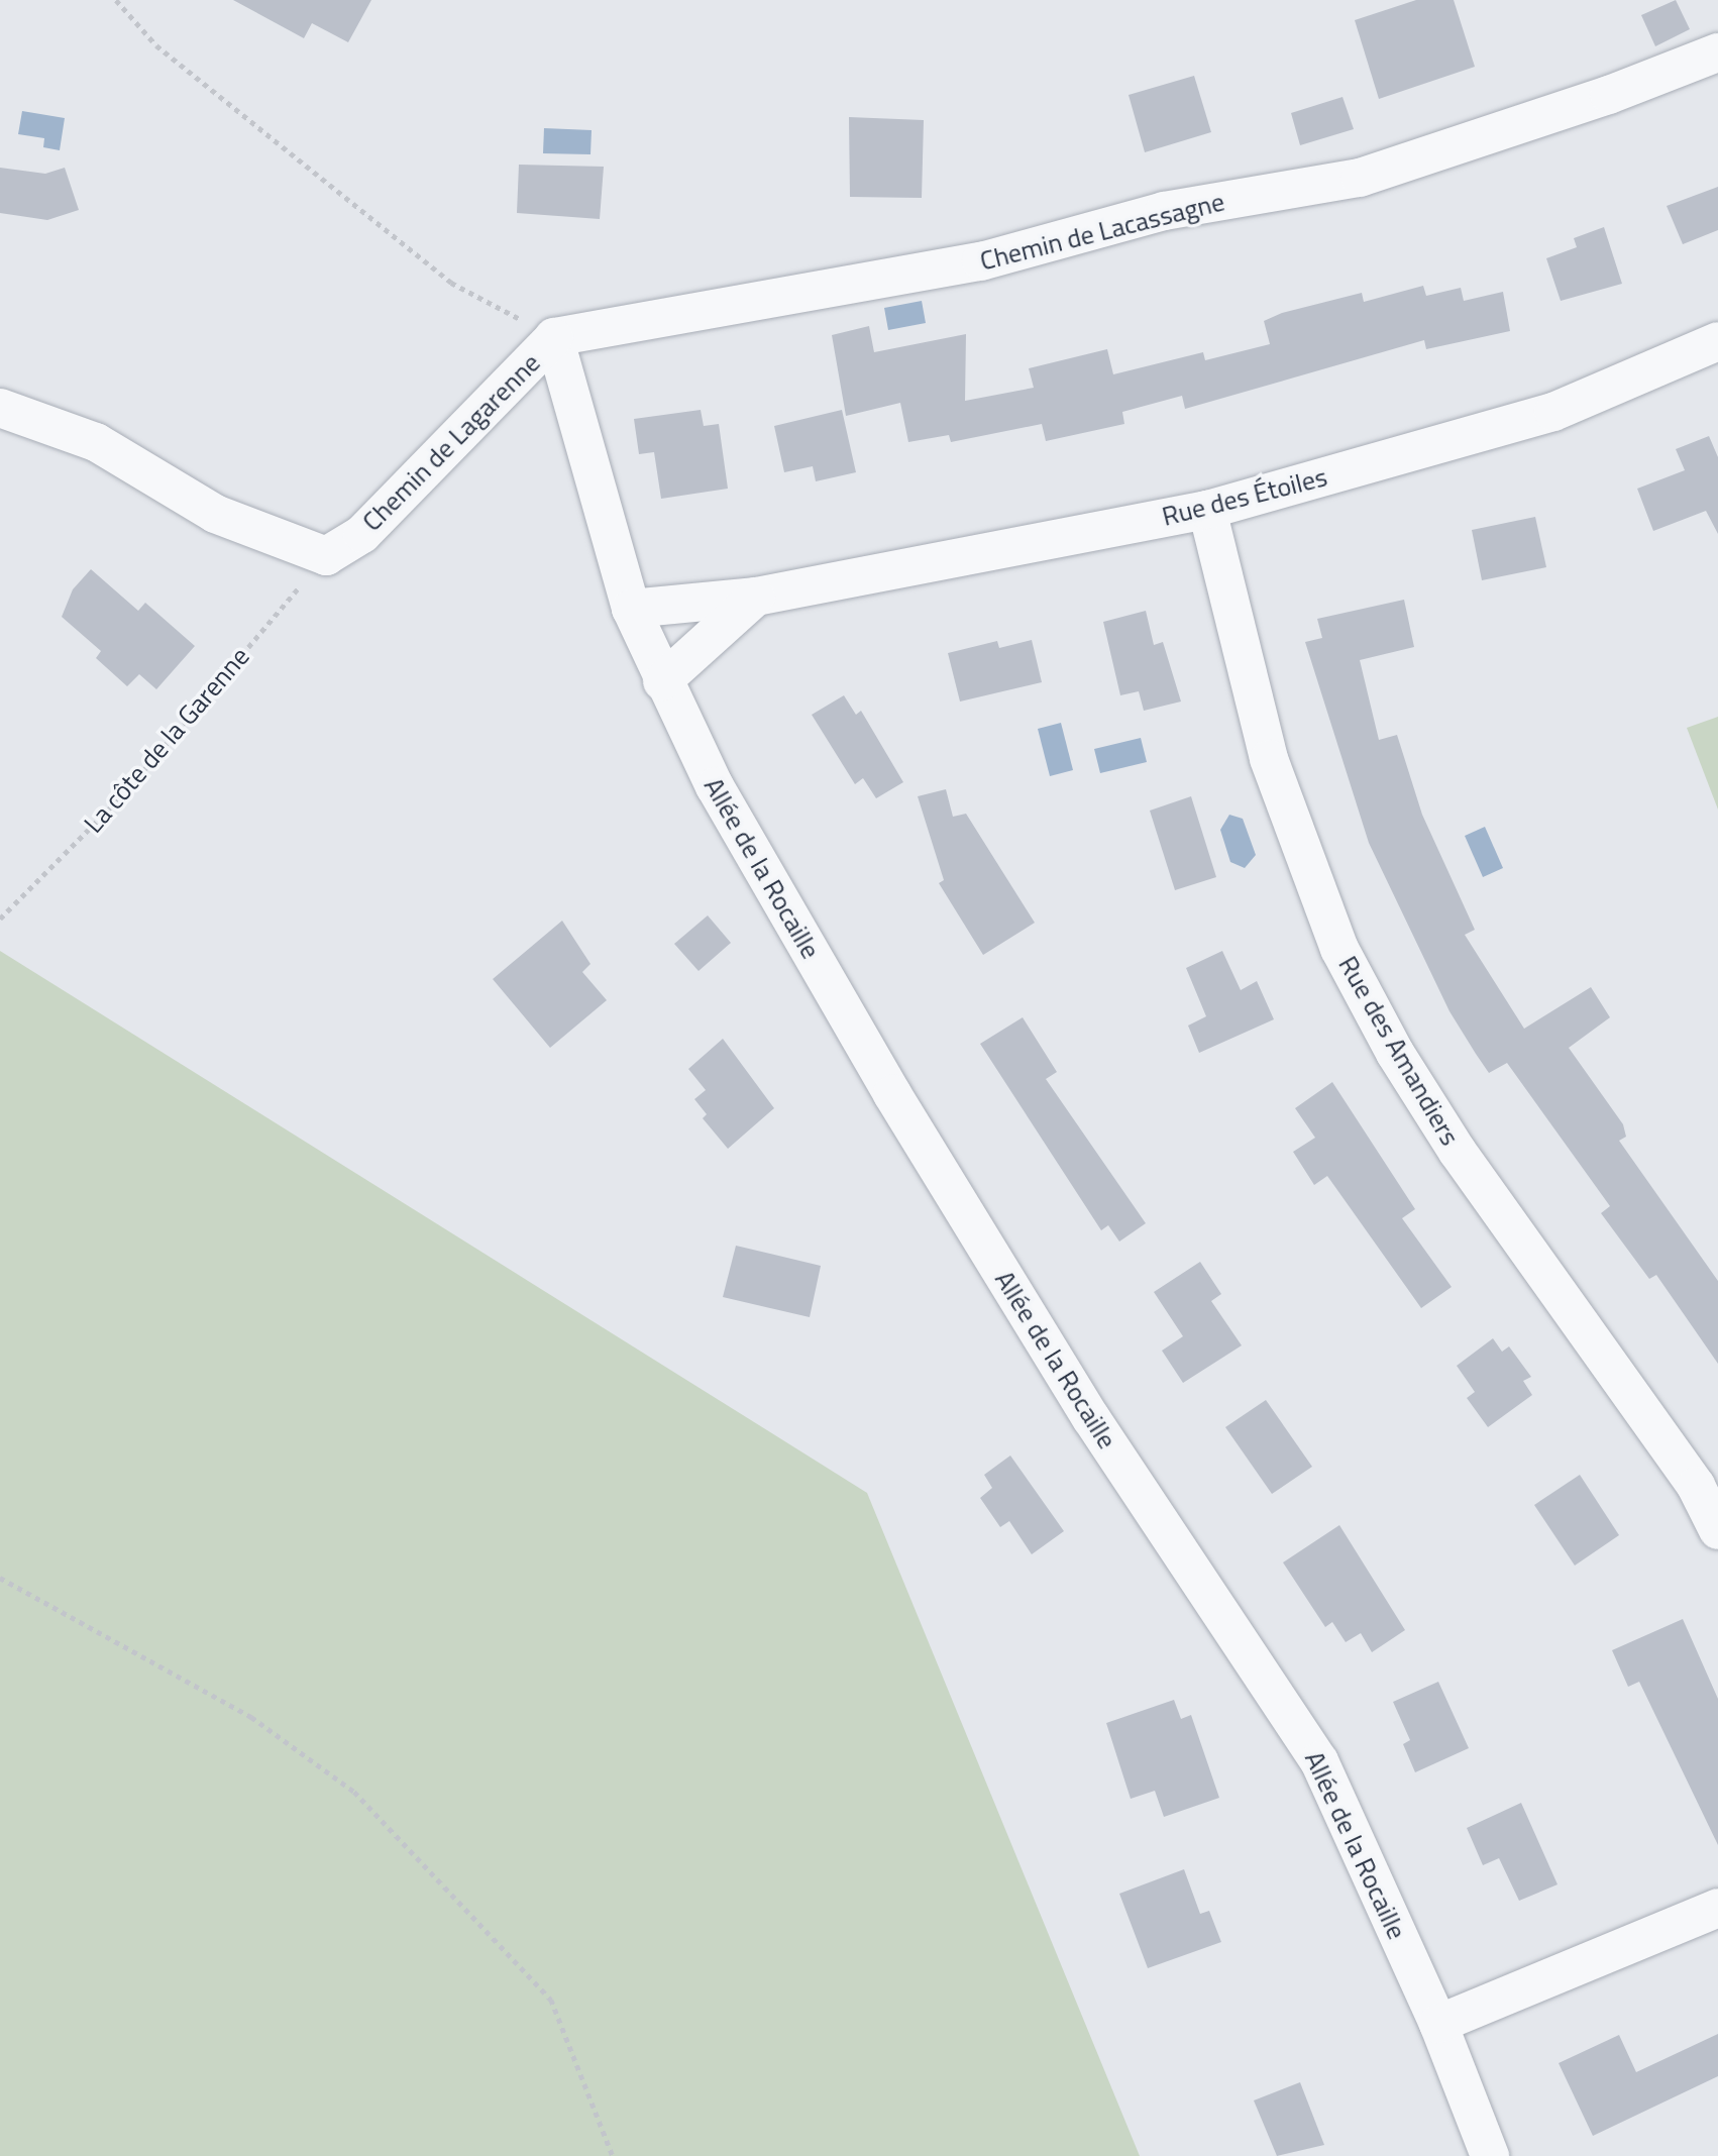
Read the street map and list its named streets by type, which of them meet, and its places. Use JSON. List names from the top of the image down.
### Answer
{
  "streets": {
    "street": [
      "Chemin de Lacassagne",
      "Chemin de Lagarenne",
      "Rue des Étoiles",
      "Allée de la Rocaille",
      "Rue des Amandiers"
    ],
    "path": ["La côte de la Garenne"]
  },
  "crossings": [
    ["Chemin de Lacassagne", "Chemin de Lagarenne"],
    ["Chemin de Lacassagne", "Allée de la Rocaille"],
    ["Chemin de Lagarenne", "La côte de la Garenne"],
    ["Chemin de Lagarenne", "Allée de la Rocaille"],
    ["Rue des Étoiles", "Allée de la Rocaille"],
    ["Rue des Étoiles", "Rue des Amandiers"]
  ]
}
